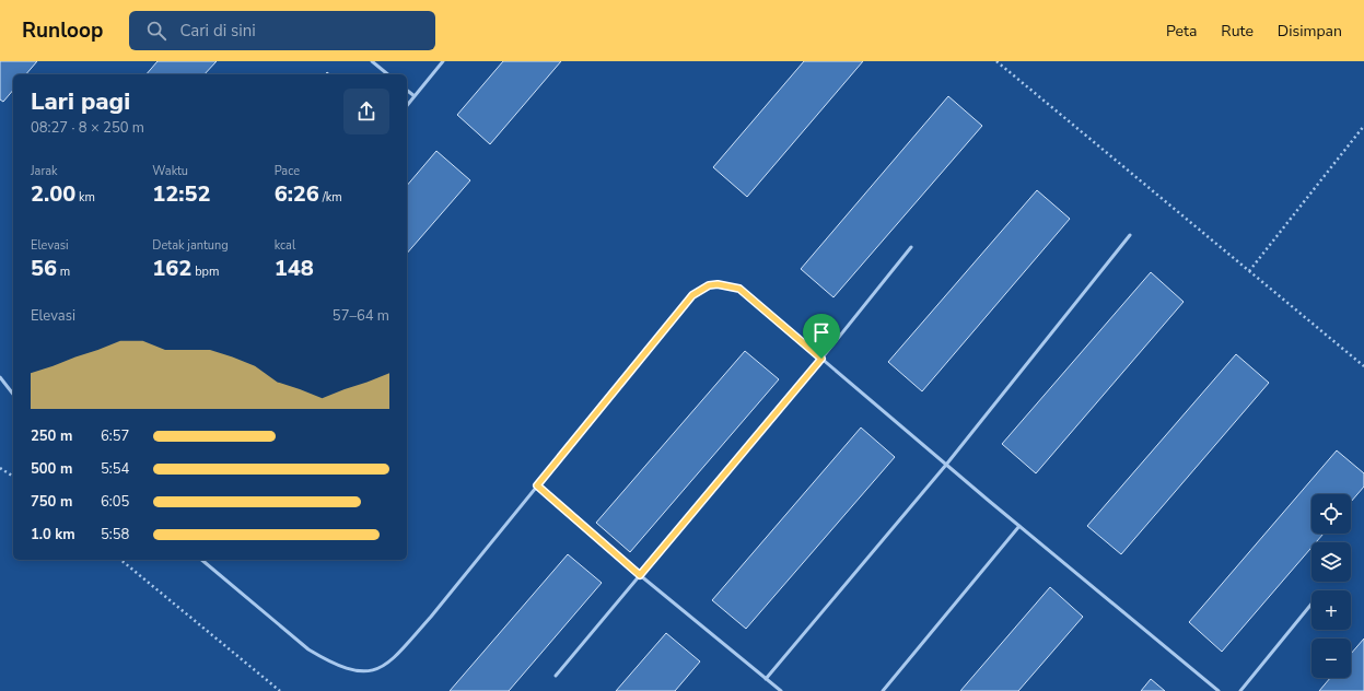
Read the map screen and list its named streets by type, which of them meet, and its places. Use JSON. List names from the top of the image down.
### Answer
{
  "page": {
    "header": "Runloop",
    "search": "Cari di sini",
    "nav": ["Peta", "Rute", "Disimpan"],
    "heading": ["Lari pagi", "08:27 · 8 × 250 m"],
    "stats": [
      ["Jarak", "2.00 km"],
      ["Waktu", "12:52"],
      ["Pace", "6:26 /km"],
      ["Elevasi", "56 m"],
      ["Detak jantung", "162 bpm"],
      ["kcal", "148"]
    ],
    "chart": ["Elevasi", "57–64 m"],
    "list": [
      {
        "name": "250 m",
        "note": "6:57"
      },
      {
        "name": "500 m",
        "note": "5:54"
      },
      {
        "name": "750 m",
        "note": "6:05"
      },
      {
        "name": "1.0 km",
        "note": "5:58"
      }
    ],
    "map_buttons": ["+", "−"]
  }
}
